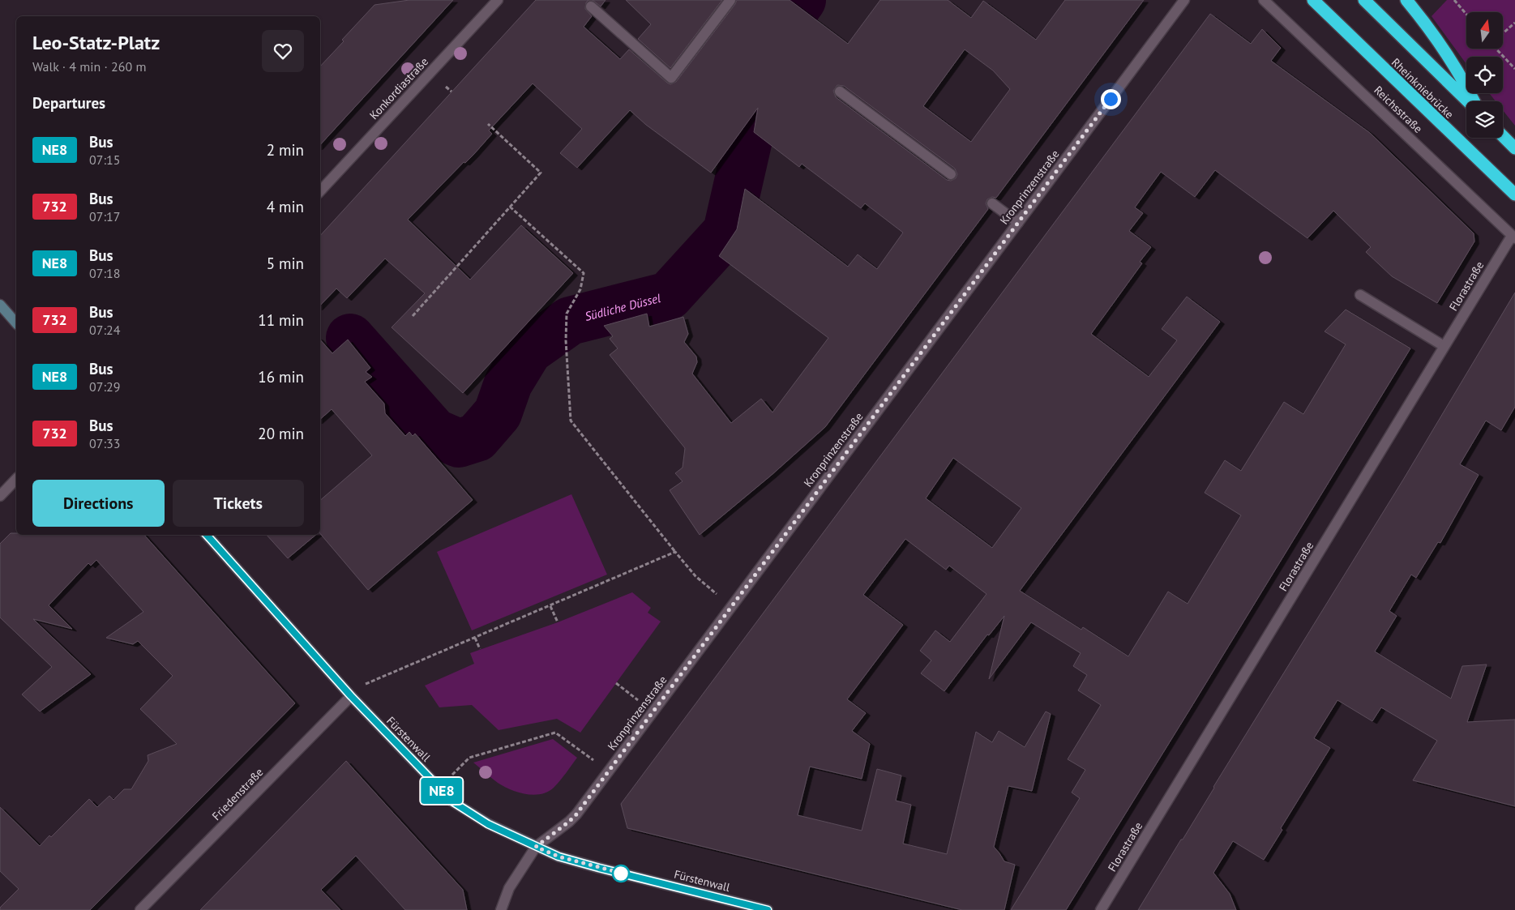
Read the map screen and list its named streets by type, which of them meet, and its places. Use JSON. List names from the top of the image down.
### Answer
{
  "streets": {
    "highway": ["Rheinkniebrücke"],
    "street": [
      "Konkordiastraße",
      "Reichsstraße",
      "Kronprinzenstraße",
      "Florastraße",
      "Fürstenwall",
      "Friedenstraße"
    ]
  },
  "crossings": [
    ["Reichsstraße", "Florastraße"],
    ["Kronprinzenstraße", "Fürstenwall"],
    ["Fürstenwall", "Friedenstraße"]
  ],
  "water": ["Südliche Düssel"],
  "lines": ["bus line NE8"],
  "north": "top",
  "page": {
    "on_map": "NE8",
    "heading": [
      ["Leo-Statz-Platz", "Walk · 4 min · 260 m"],
      "Departures"
    ],
    "list": [
      {
        "mark": "NE8",
        "name": "Bus",
        "note": "07:15",
        "value": "2 min"
      },
      {
        "mark": "732",
        "name": "Bus",
        "note": "07:17",
        "value": "4 min"
      },
      {
        "mark": "NE8",
        "name": "Bus",
        "note": "07:18",
        "value": "5 min"
      },
      {
        "mark": "732",
        "name": "Bus",
        "note": "07:24",
        "value": "11 min"
      },
      {
        "mark": "NE8",
        "name": "Bus",
        "note": "07:29",
        "value": "16 min"
      },
      {
        "mark": "732",
        "name": "Bus",
        "note": "07:33",
        "value": "20 min"
      }
    ],
    "buttons": ["Directions", "Tickets"]
  }
}
